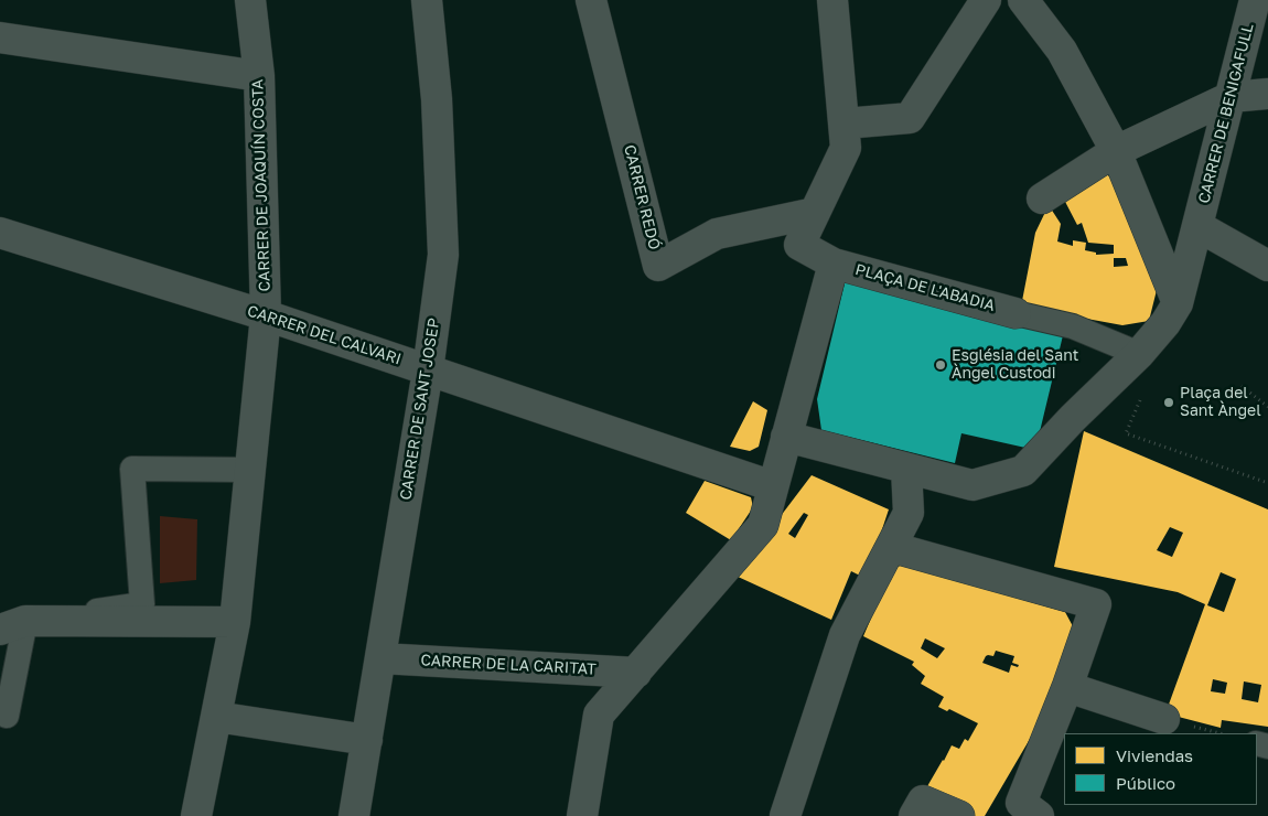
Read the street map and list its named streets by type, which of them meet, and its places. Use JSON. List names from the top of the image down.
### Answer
{
  "streets": {
    "street": [
      "CARRER DE BENIGAFULL",
      "CARRER DE JOAQUÍN COSTA",
      "CARRER REDÓ",
      "PLAÇA DE L'ABADIA",
      "CARRER DEL CALVARI",
      "CARRER DE SANT JOSEP",
      "CARRER DE LA CARITAT"
    ]
  },
  "crossings": [
    ["CARRER DE JOAQUÍN COSTA", "CARRER DEL CALVARI"],
    ["CARRER REDÓ", "PLAÇA DE L'ABADIA"],
    ["CARRER DEL CALVARI", "CARRER DE SANT JOSEP"],
    ["CARRER DE SANT JOSEP", "CARRER DE LA CARITAT"]
  ],
  "places": ["Església del Sant Àngel Custodi", "Plaça del Sant Àngel"],
  "legend": ["Viviendas", "Público"]
}
